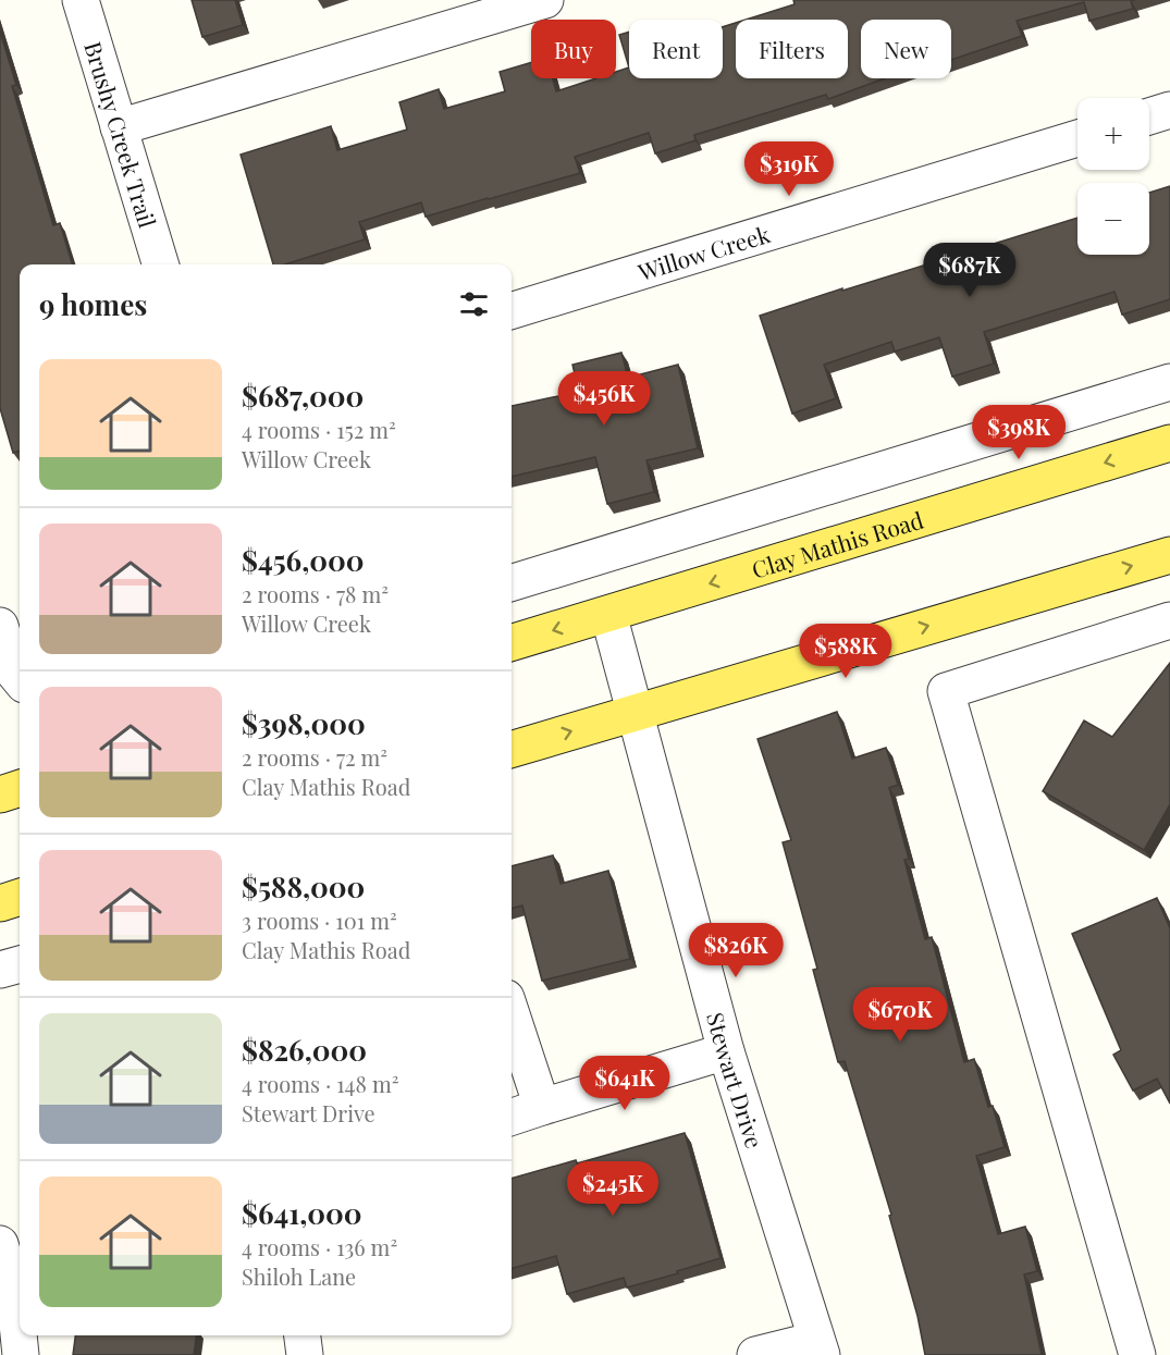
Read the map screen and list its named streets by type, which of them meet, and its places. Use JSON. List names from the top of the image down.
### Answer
{
  "streets": {
    "main road": ["Clay Mathis Road"],
    "street": ["Brushy Creek Trail", "Willow Creek", "Stewart Drive"]
  },
  "crossings": [
    ["Clay Mathis Road", "Stewart Drive"]
  ],
  "page": {
    "chip": [
      "Buy",
      "Rent",
      "Filters",
      "New"
    ],
    "map_buttons": ["+", "−"],
    "price": [
      "$319K",
      "$687K",
      "$456K",
      "$398K",
      "$588K",
      "$826K",
      "$670K",
      "$641K",
      "$245K"
    ],
    "heading": "9 homes",
    "list": [
      {
        "name": "$687,000",
        "note": "4 rooms · 152 m² · Willow Creek"
      },
      {
        "name": "$456,000",
        "note": "2 rooms · 78 m² · Willow Creek"
      },
      {
        "name": "$398,000",
        "note": "2 rooms · 72 m² · Clay Mathis Road"
      },
      {
        "name": "$588,000",
        "note": "3 rooms · 101 m² · Clay Mathis Road"
      },
      {
        "name": "$826,000",
        "note": "4 rooms · 148 m² · Stewart Drive"
      },
      {
        "name": "$641,000",
        "note": "4 rooms · 136 m² · Shiloh Lane"
      }
    ]
  }
}
